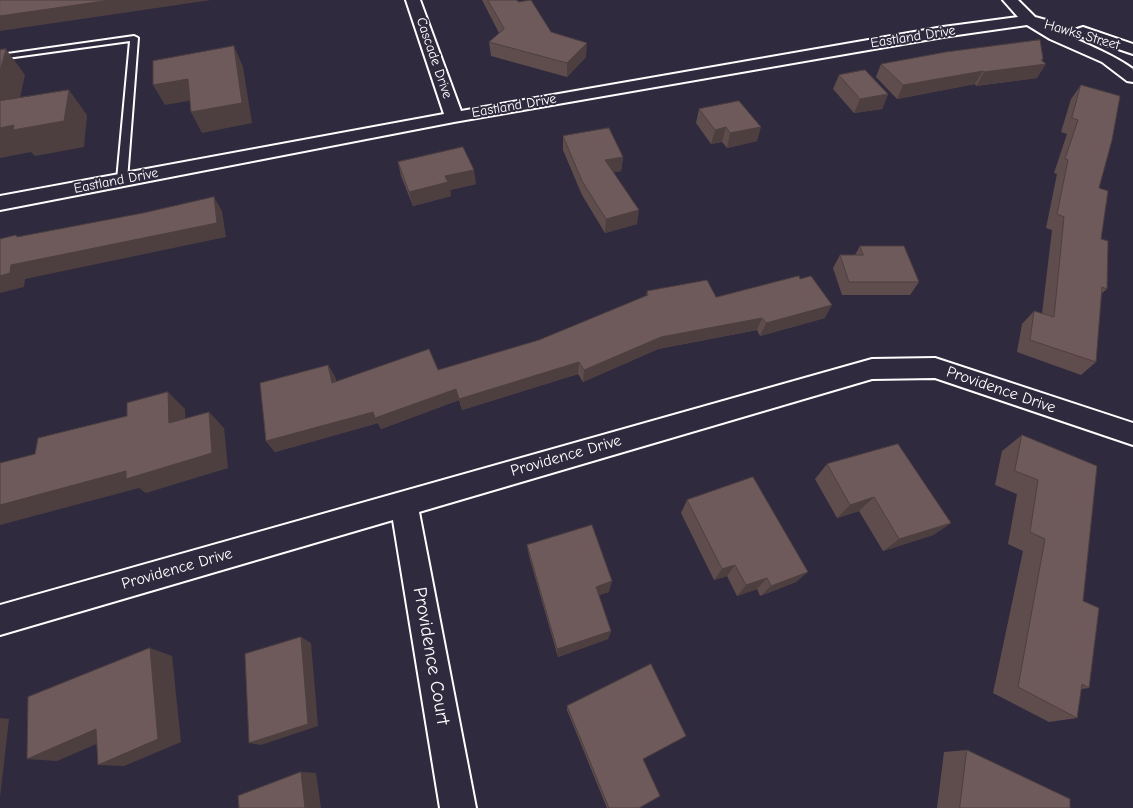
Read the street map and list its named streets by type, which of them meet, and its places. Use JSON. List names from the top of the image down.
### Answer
{
  "streets": {
    "street": [
      "Hawks Street",
      "Eastland Drive",
      "Cascade Drive",
      "Providence Drive",
      "Providence Court"
    ]
  },
  "crossings": [
    ["Hawks Street", "Eastland Drive"],
    ["Eastland Drive", "Cascade Drive"],
    ["Providence Drive", "Providence Court"]
  ]
}
